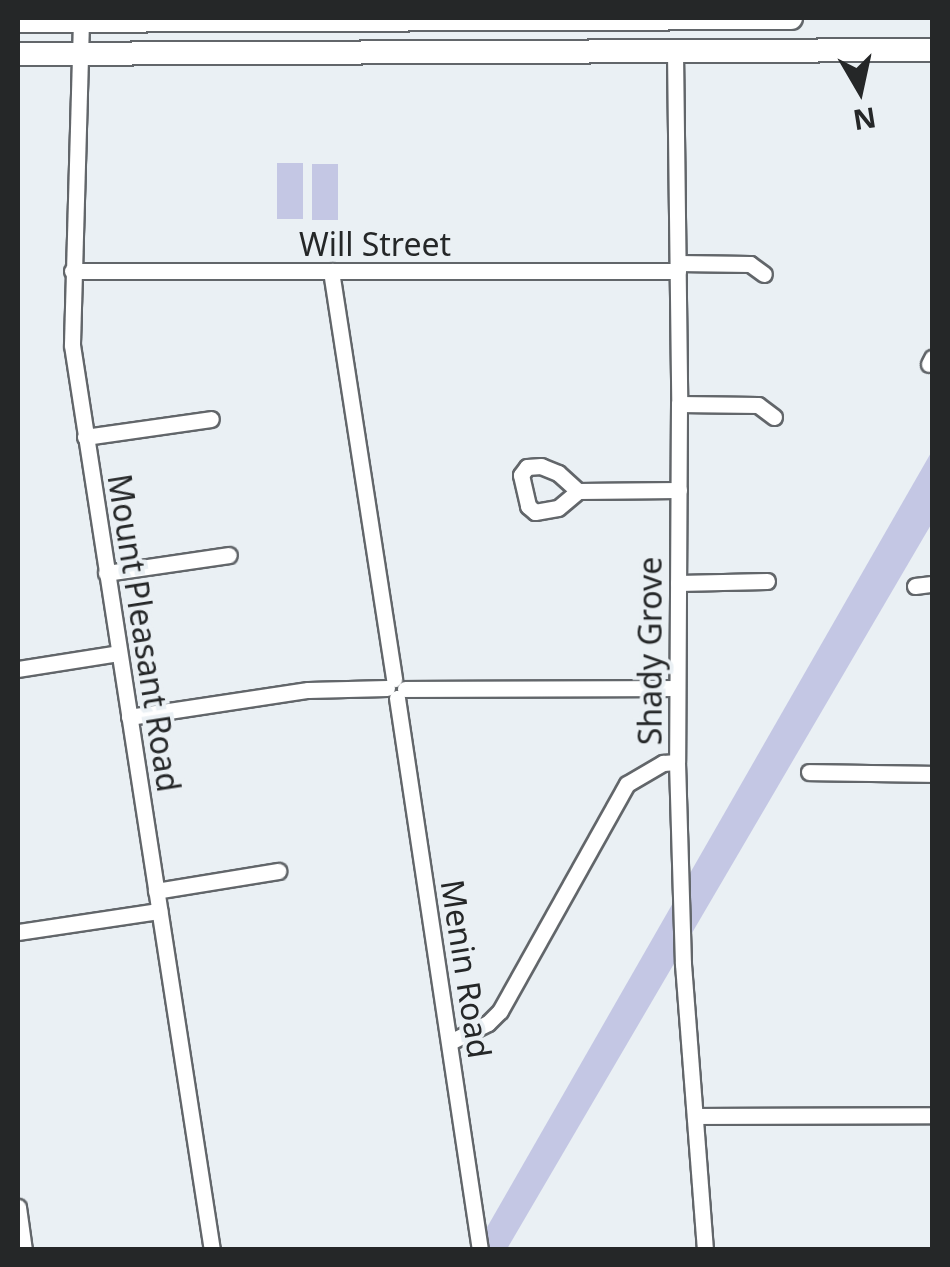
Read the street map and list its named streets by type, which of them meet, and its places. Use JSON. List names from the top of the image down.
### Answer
{
  "streets": {
    "street": [
      "Will Street",
      "Mount Pleasant Road",
      "Shady Grove",
      "Menin Road"
    ]
  },
  "crossings": [
    ["Will Street", "Mount Pleasant Road"],
    ["Will Street", "Shady Grove"],
    ["Will Street", "Menin Road"]
  ],
  "north": "bottom"
}
